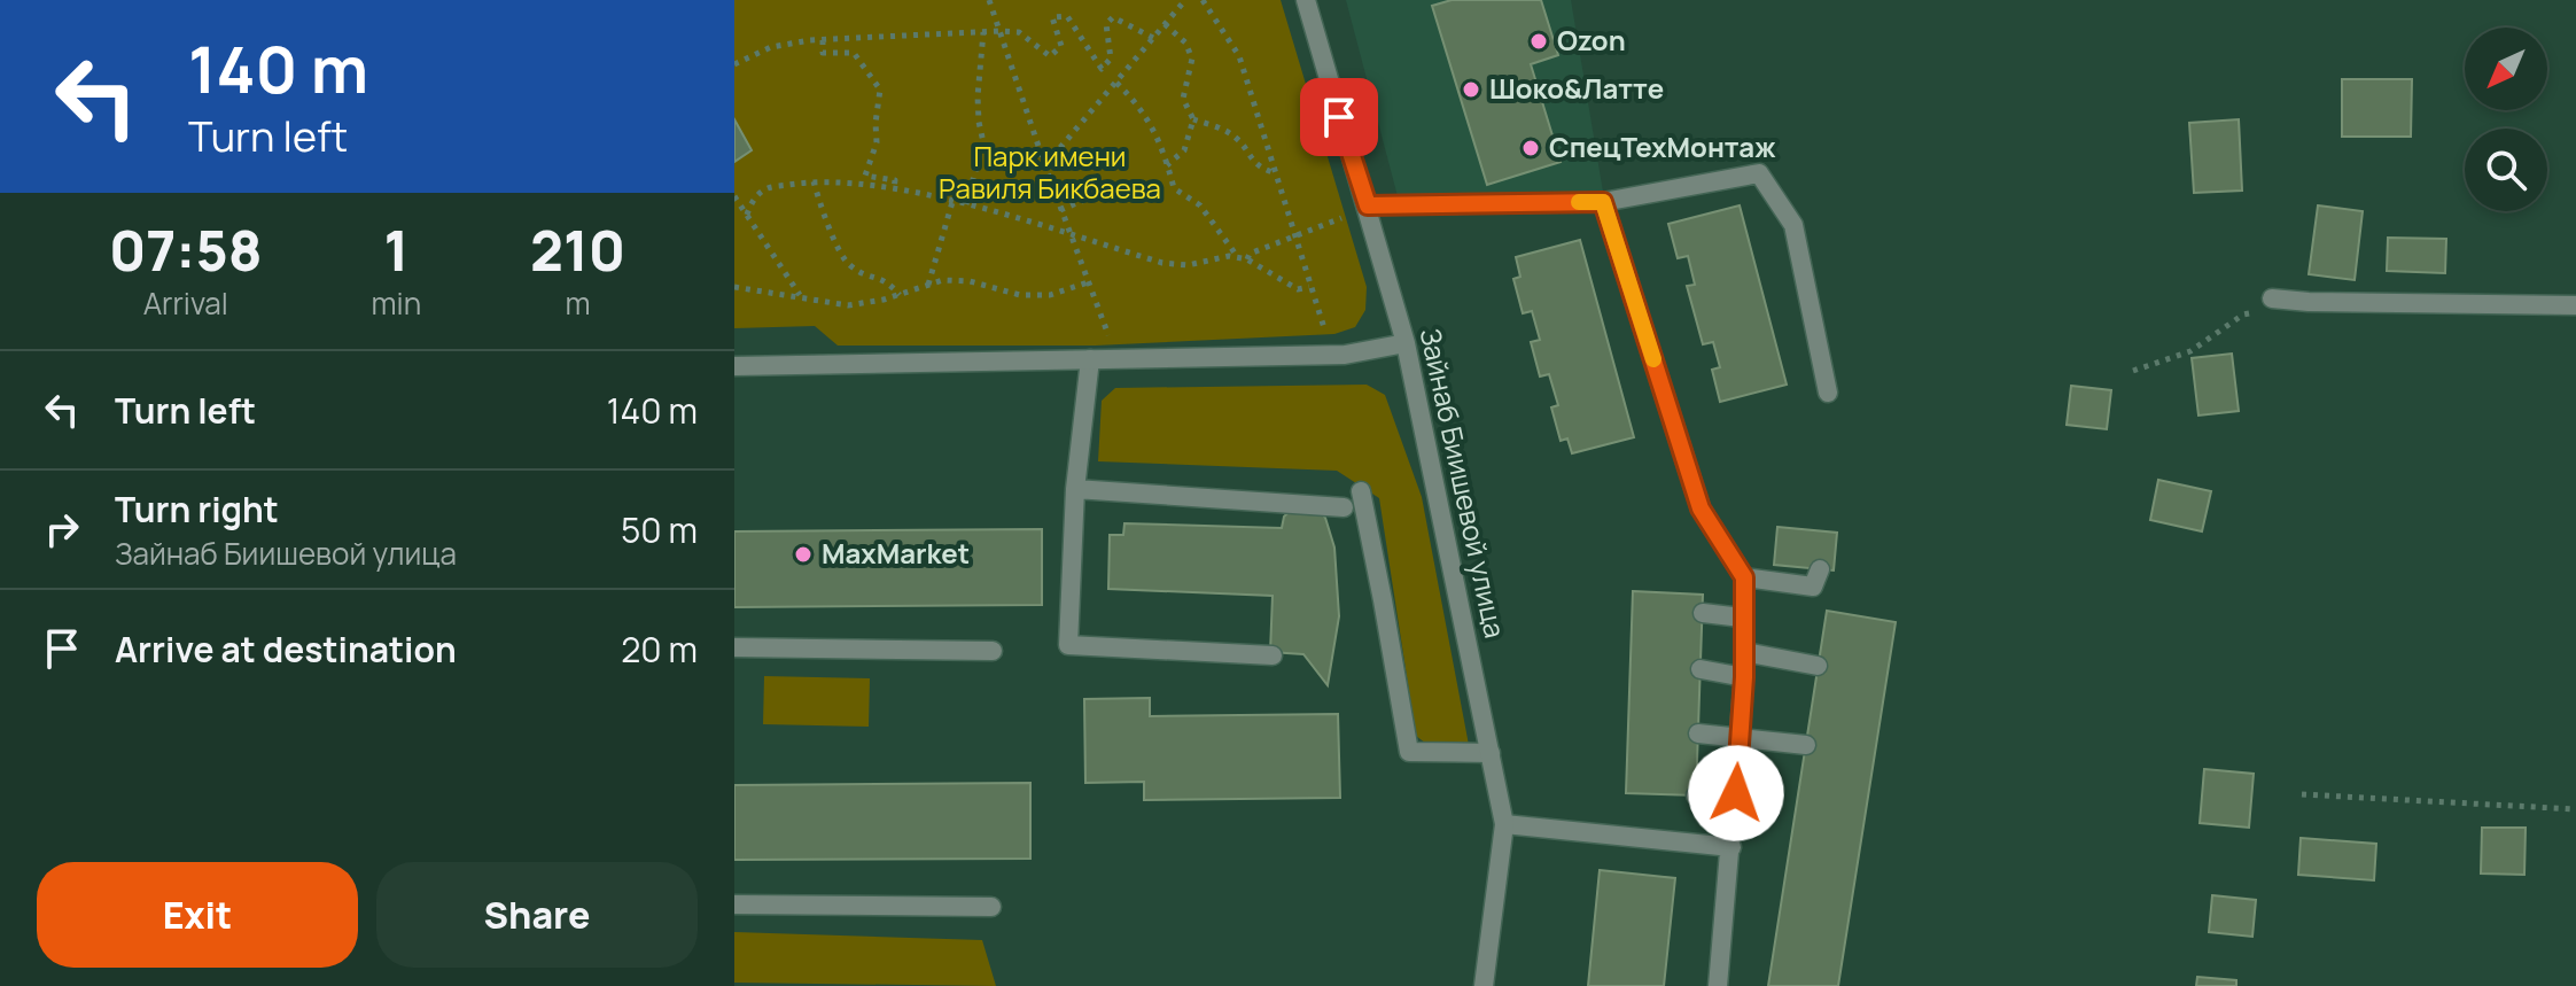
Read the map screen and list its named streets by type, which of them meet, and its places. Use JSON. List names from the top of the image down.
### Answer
{
  "streets": {
    "street": ["Зайнаб Биишевой улица"]
  },
  "parks": ["Парк имени Равиля Бикбаева"],
  "places": [
    "Ozon",
    "Шоко&Латте",
    "СпецТехМонтаж",
    "MaxMarket"
  ],
  "north": "bottom left",
  "page": {
    "turn": ["140 m", "Turn left"],
    "eta": [
      "07:58",
      "Arrival",
      "1",
      "min",
      "210",
      "m"
    ],
    "list": [
      {
        "name": "Turn left",
        "value": "140 m"
      },
      {
        "name": "Turn right",
        "note": "Зайнаб Биишевой улица",
        "value": "50 m"
      },
      {
        "name": "Arrive at destination",
        "value": "20 m"
      }
    ],
    "buttons": ["Exit", "Share"]
  }
}
